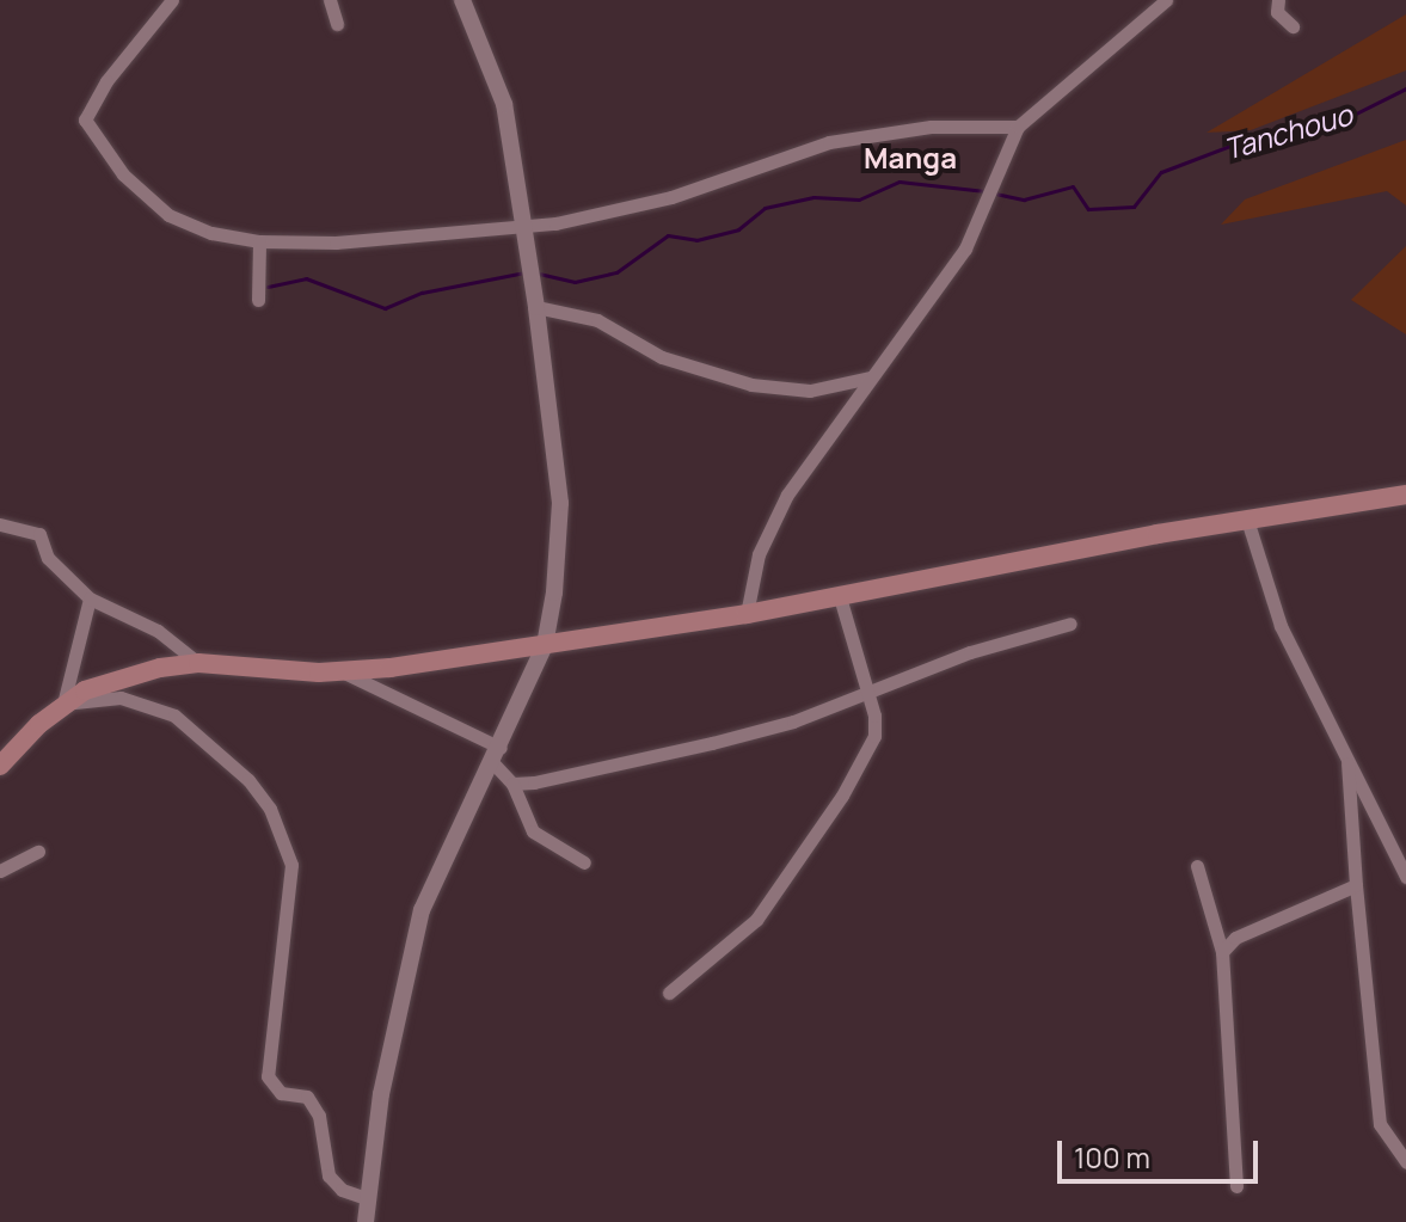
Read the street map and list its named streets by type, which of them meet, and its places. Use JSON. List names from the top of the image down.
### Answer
{
  "districts": ["Manga"],
  "water": ["Tanchouo"],
  "scale_bar": "100 m"
}
